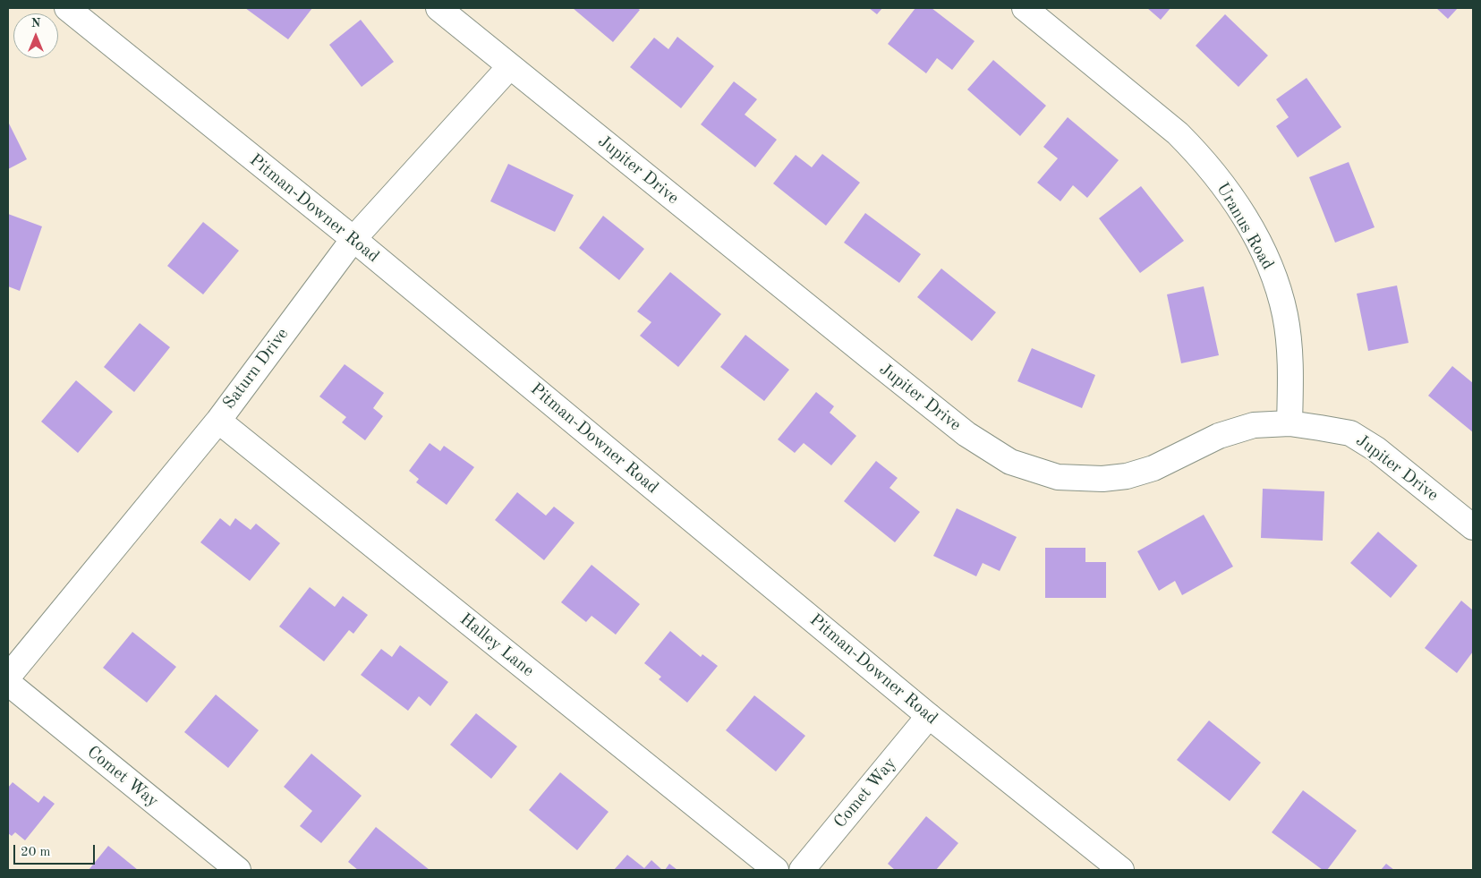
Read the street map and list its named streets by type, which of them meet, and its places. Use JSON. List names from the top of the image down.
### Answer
{
  "streets": {
    "street": [
      "Jupiter Drive",
      "Pitman-Downer Road",
      "Uranus Road",
      "Saturn Drive",
      "Halley Lane",
      "Comet Way"
    ]
  },
  "crossings": [
    ["Jupiter Drive", "Uranus Road"],
    ["Jupiter Drive", "Saturn Drive"],
    ["Pitman-Downer Road", "Saturn Drive"],
    ["Pitman-Downer Road", "Comet Way"],
    ["Saturn Drive", "Halley Lane"]
  ],
  "scale_bar": "20 m",
  "north": "top"
}
